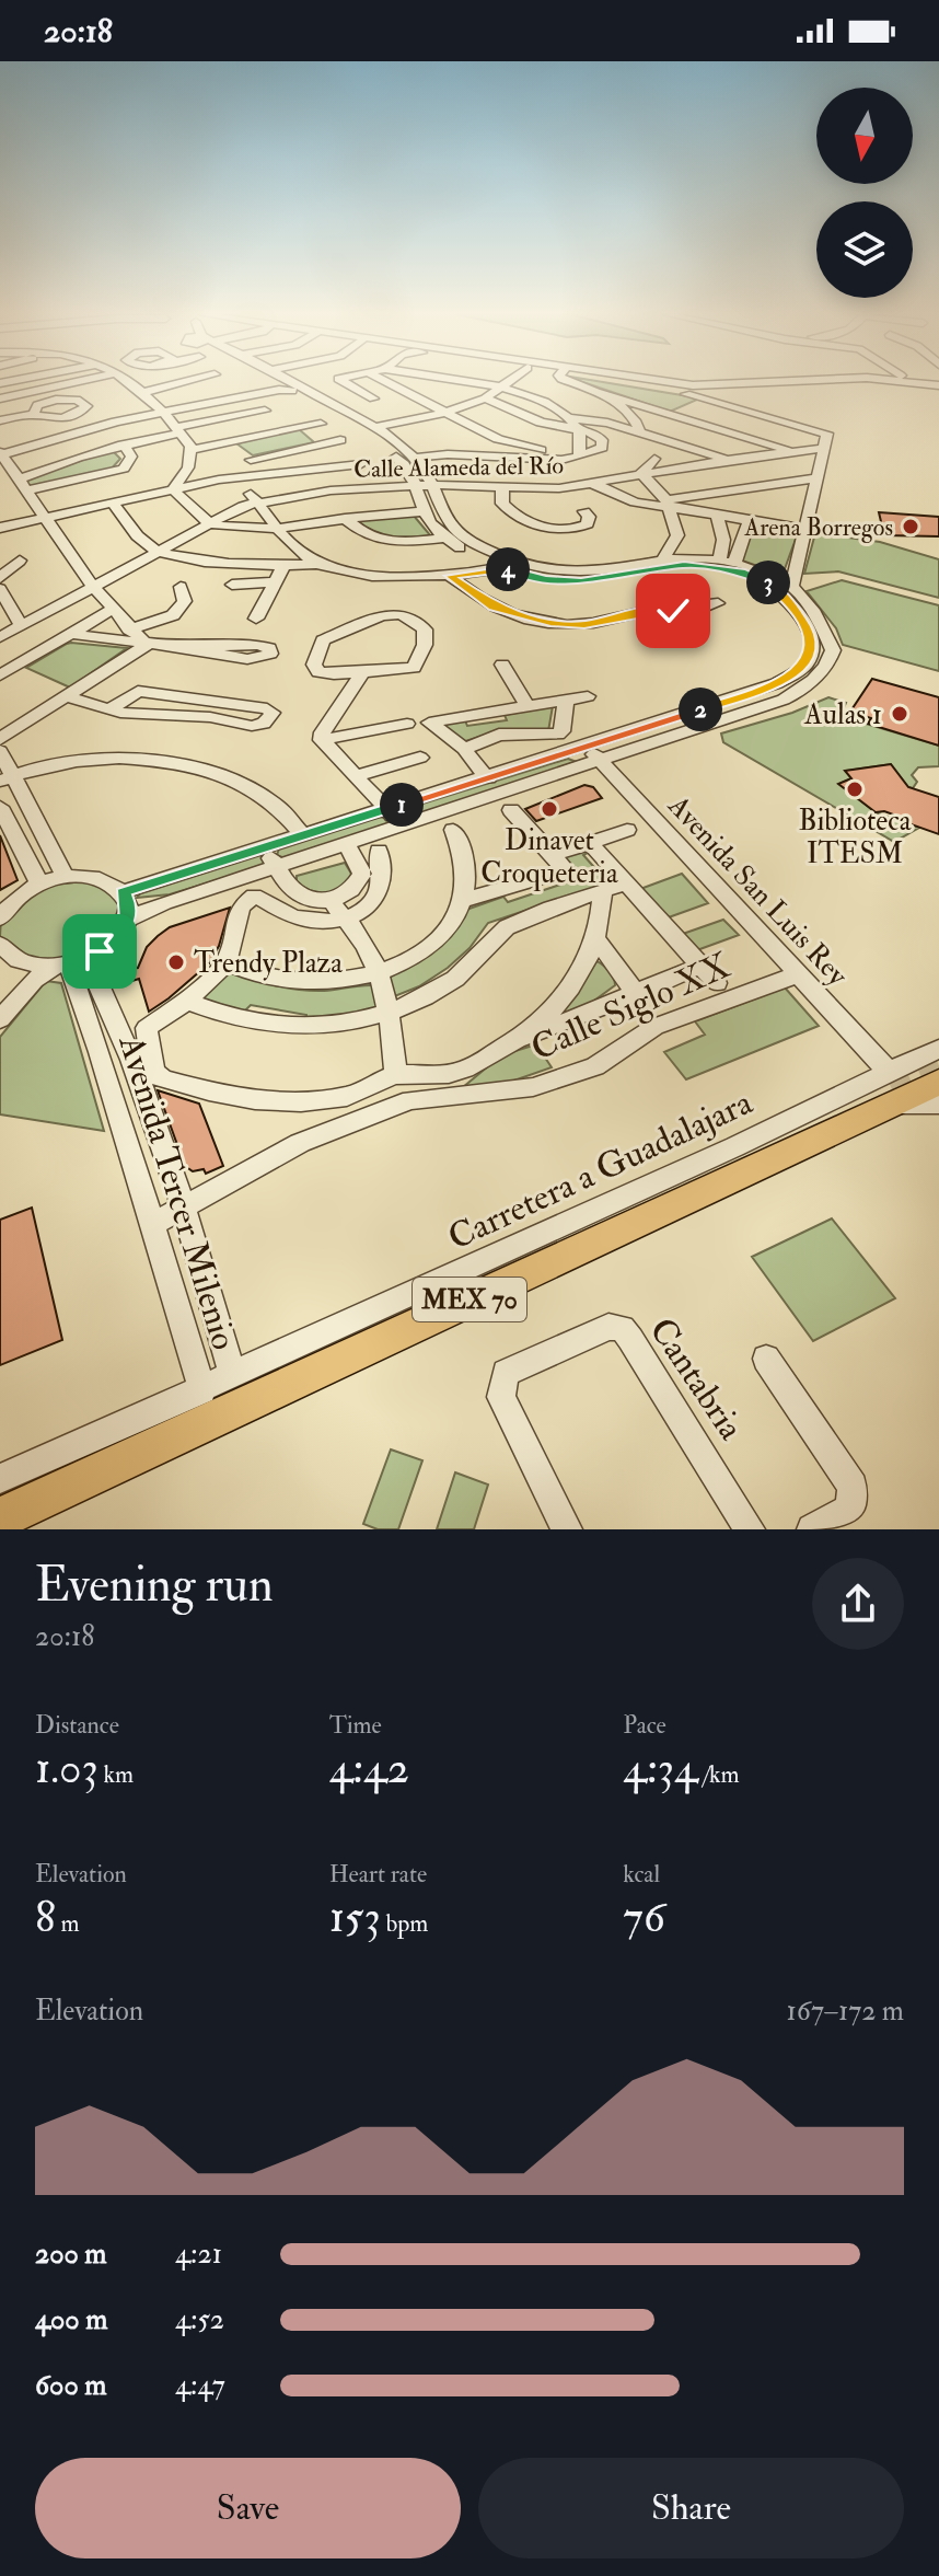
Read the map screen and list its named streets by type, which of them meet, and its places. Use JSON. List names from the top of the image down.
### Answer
{
  "streets": {
    "highway": ["MEX 70"],
    "street": [
      "Calle Alameda del Río",
      "Avenida San Luis Rey",
      "Calle Siglo XX",
      "Carretera a Guadalajara",
      "Avenida Tercer Milenio",
      "Cantabria"
    ]
  },
  "crossings": [
    ["Avenida San Luis Rey", "Calle Siglo XX"],
    ["Avenida San Luis Rey", "Carretera a Guadalajara"],
    ["Avenida San Luis Rey", "MEX 70"],
    ["Calle Siglo XX", "Avenida Tercer Milenio"],
    ["Carretera a Guadalajara", "Avenida Tercer Milenio"],
    ["Carretera a Guadalajara", "MEX 70"]
  ],
  "places": [
    "Arena Borregos",
    "Aulas 1",
    "Biblioteca ITESM",
    "Dinavet Croqueteria",
    "Trendy Plaza"
  ],
  "north": "bottom",
  "page": {
    "status": "20:18",
    "pins": [
      "4",
      "3",
      "2",
      "1"
    ],
    "heading": ["Evening run", "20:18"],
    "stats": [
      ["Distance", "1.03 km"],
      ["Time", "4:42"],
      ["Pace", "4:34 /km"],
      ["Elevation", "8 m"],
      ["Heart rate", "153 bpm"],
      ["kcal", "76"]
    ],
    "chart": ["Elevation", "167–172 m"],
    "list": [
      {
        "name": "200 m",
        "note": "4:21"
      },
      {
        "name": "400 m",
        "note": "4:52"
      },
      {
        "name": "600 m",
        "note": "4:47"
      }
    ],
    "buttons": ["Save", "Share"]
  }
}
